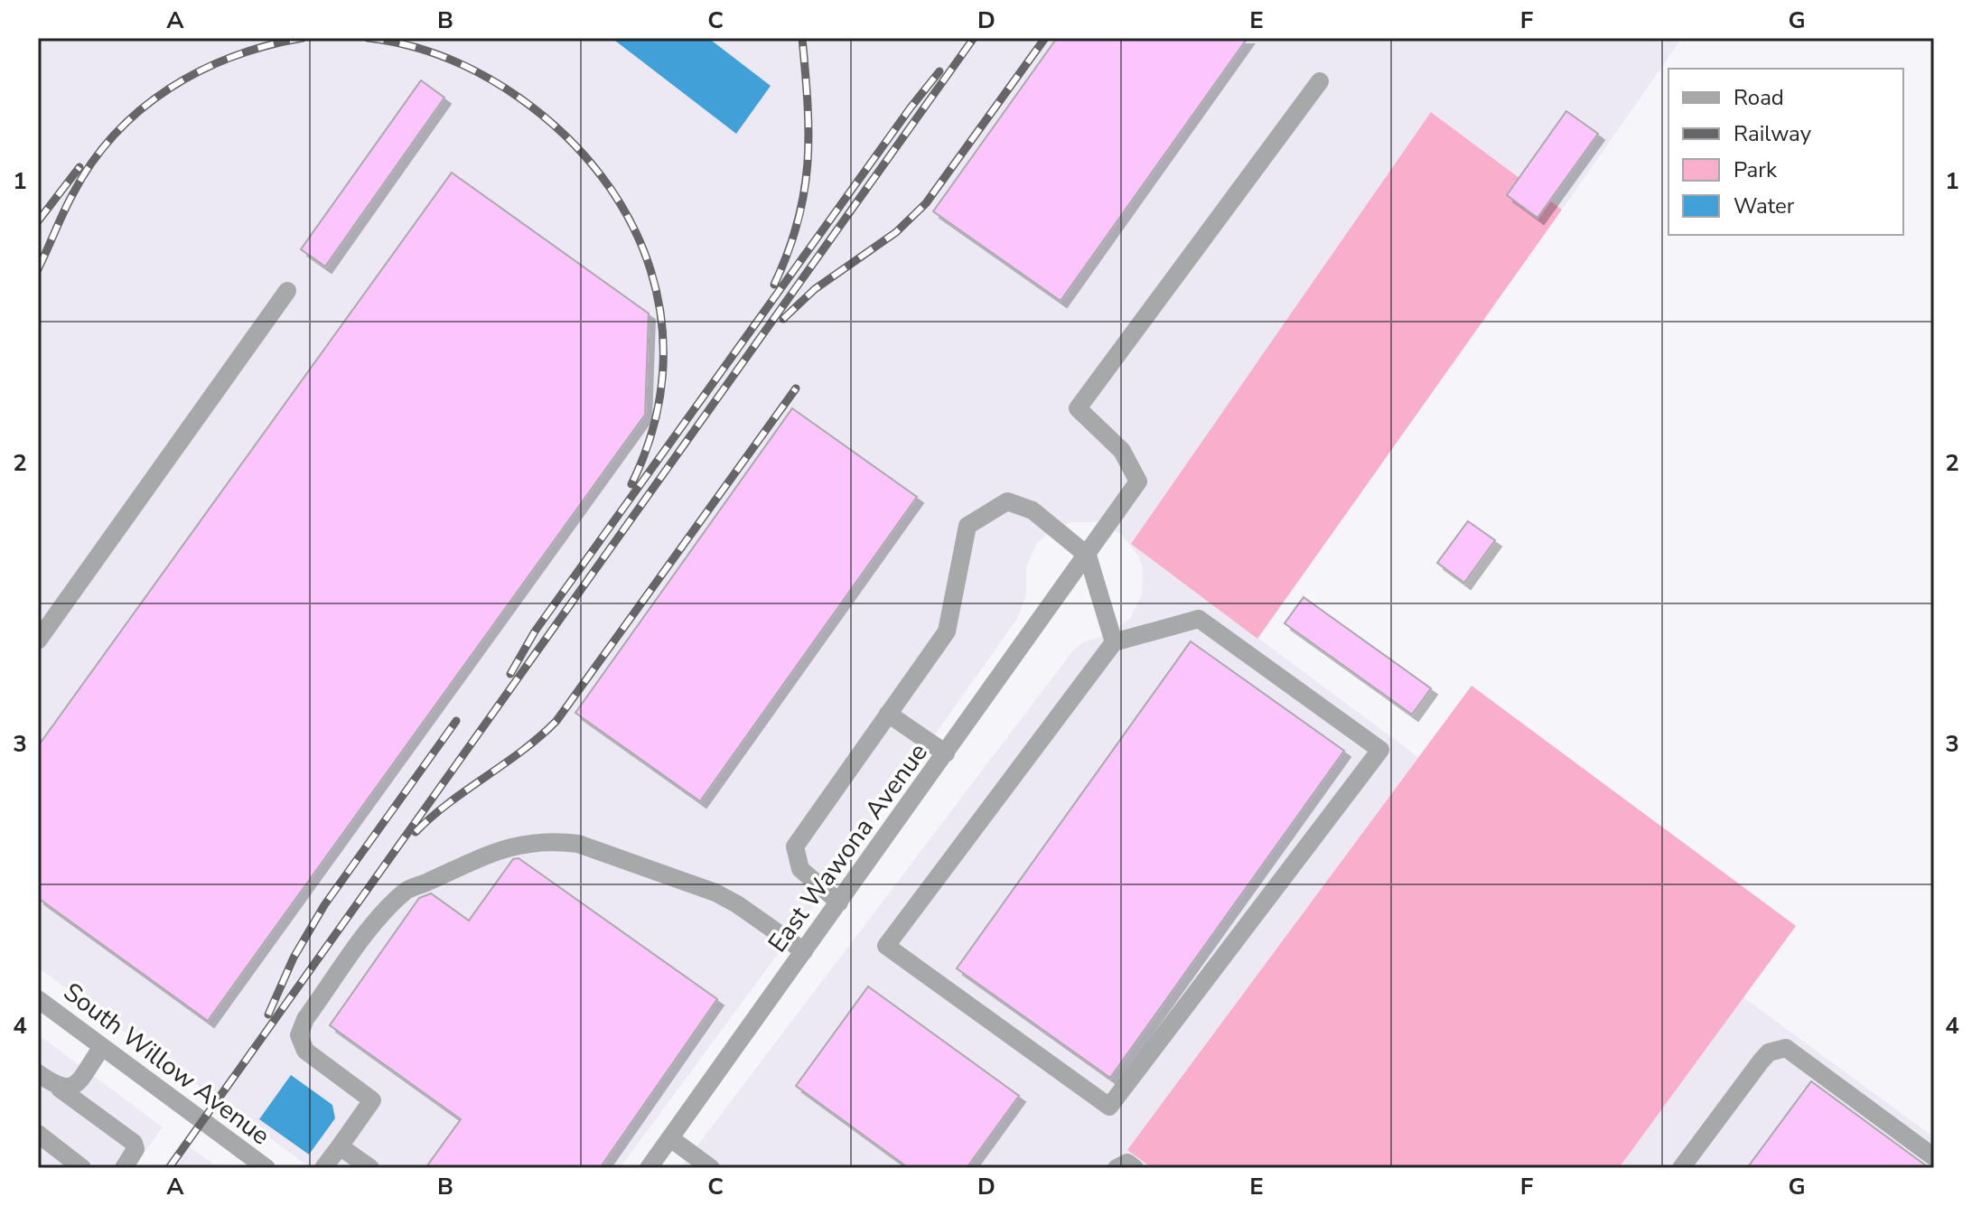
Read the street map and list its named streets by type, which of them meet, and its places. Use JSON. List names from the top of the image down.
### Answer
{
  "streets": {
    "street": ["East Wawona Avenue", "South Willow Avenue"]
  },
  "legend": [
    "Road",
    "Railway",
    "Park",
    "Water"
  ],
  "grid": {
    "columns": [
      "A",
      "B",
      "C",
      "D",
      "E",
      "F",
      "G"
    ],
    "rows": [
      "1",
      "2",
      "3",
      "4"
    ]
  }
}
